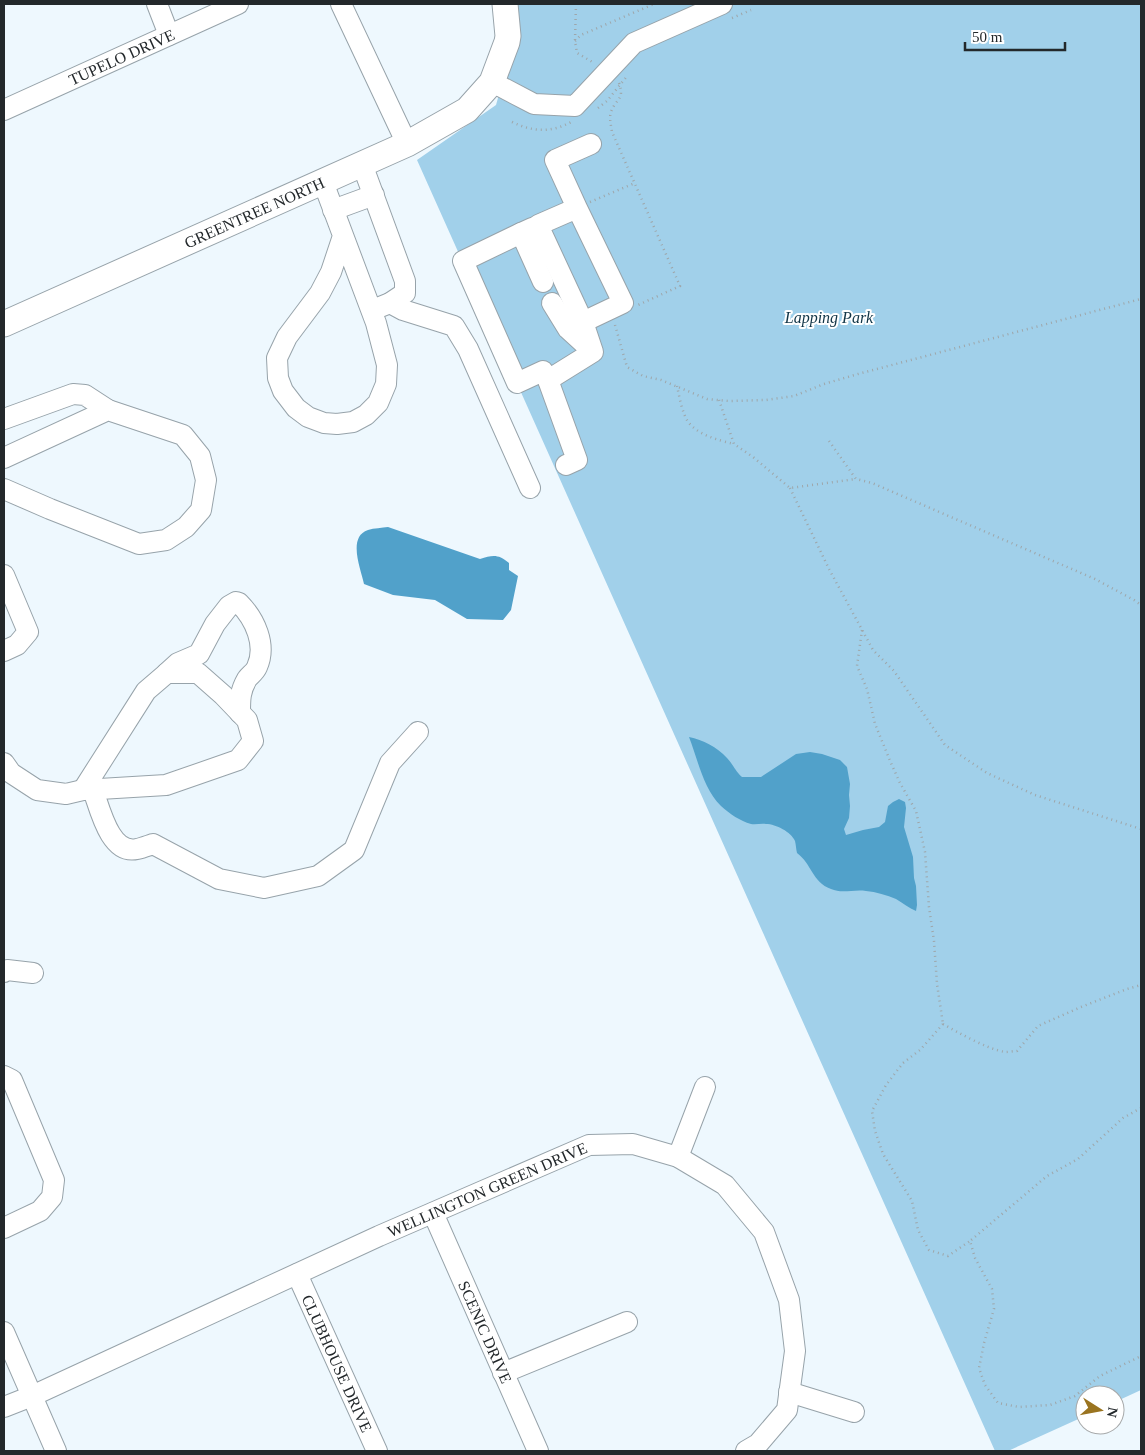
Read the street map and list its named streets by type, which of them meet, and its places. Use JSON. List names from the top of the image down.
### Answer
{
  "streets": {
    "main road": ["GREENTREE NORTH"],
    "street": [
      "TUPELO DRIVE",
      "WELLINGTON GREEN DRIVE",
      "SCENIC DRIVE",
      "CLUBHOUSE DRIVE"
    ]
  },
  "crossings": [
    ["WELLINGTON GREEN DRIVE", "SCENIC DRIVE"],
    ["WELLINGTON GREEN DRIVE", "CLUBHOUSE DRIVE"]
  ],
  "parks": ["Lapping Park"],
  "scale_bar": "50 m",
  "north": "right"
}
